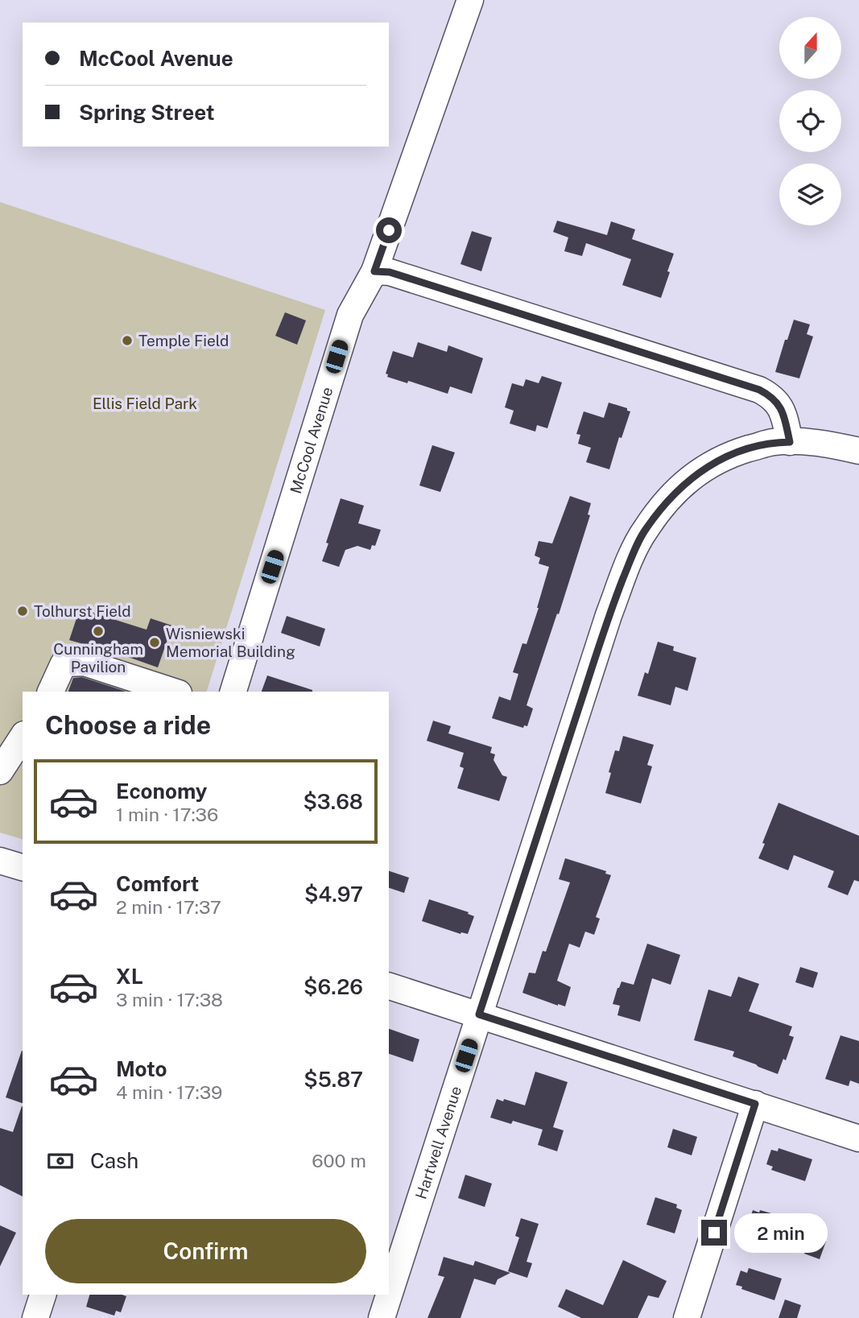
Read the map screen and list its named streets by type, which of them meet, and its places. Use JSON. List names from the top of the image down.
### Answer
{
  "streets": {
    "street": ["McCool Avenue", "Hartwell Avenue"]
  },
  "parks": ["Ellis Field Park"],
  "places": [
    "Temple Field",
    "Tolhurst Field",
    "Cunningham Pavilion",
    "Wisniewski Memorial Building"
  ],
  "north": "top",
  "page": {
    "banner": ["McCool Avenue", "Spring Street"],
    "heading": "Choose a ride",
    "list": [
      {
        "name": "Economy",
        "note": "1 min · 17:36",
        "value": "$3.68"
      },
      {
        "name": "Comfort",
        "note": "2 min · 17:37",
        "value": "$4.97"
      },
      {
        "name": "XL",
        "note": "3 min · 17:38",
        "value": "$6.26"
      },
      {
        "name": "Moto",
        "note": "4 min · 17:39",
        "value": "$5.87"
      }
    ],
    "pay": ["Cash", "600 m"],
    "buttons": "Confirm",
    "bubble": "2 min"
  }
}
